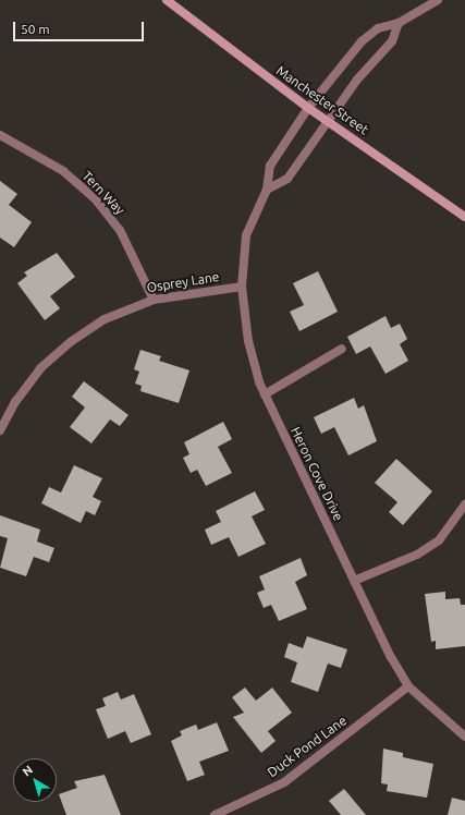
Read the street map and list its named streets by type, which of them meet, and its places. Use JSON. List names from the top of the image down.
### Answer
{
  "streets": {
    "street": [
      "Manchester Street",
      "Tern Way",
      "Osprey Lane",
      "Heron Cove Drive",
      "Duck Pond Lane"
    ]
  },
  "crossings": [
    ["Manchester Street", "Heron Cove Drive"],
    ["Tern Way", "Osprey Lane"],
    ["Osprey Lane", "Heron Cove Drive"],
    ["Heron Cove Drive", "Duck Pond Lane"]
  ],
  "scale_bar": "50 m",
  "north": "top left"
}
